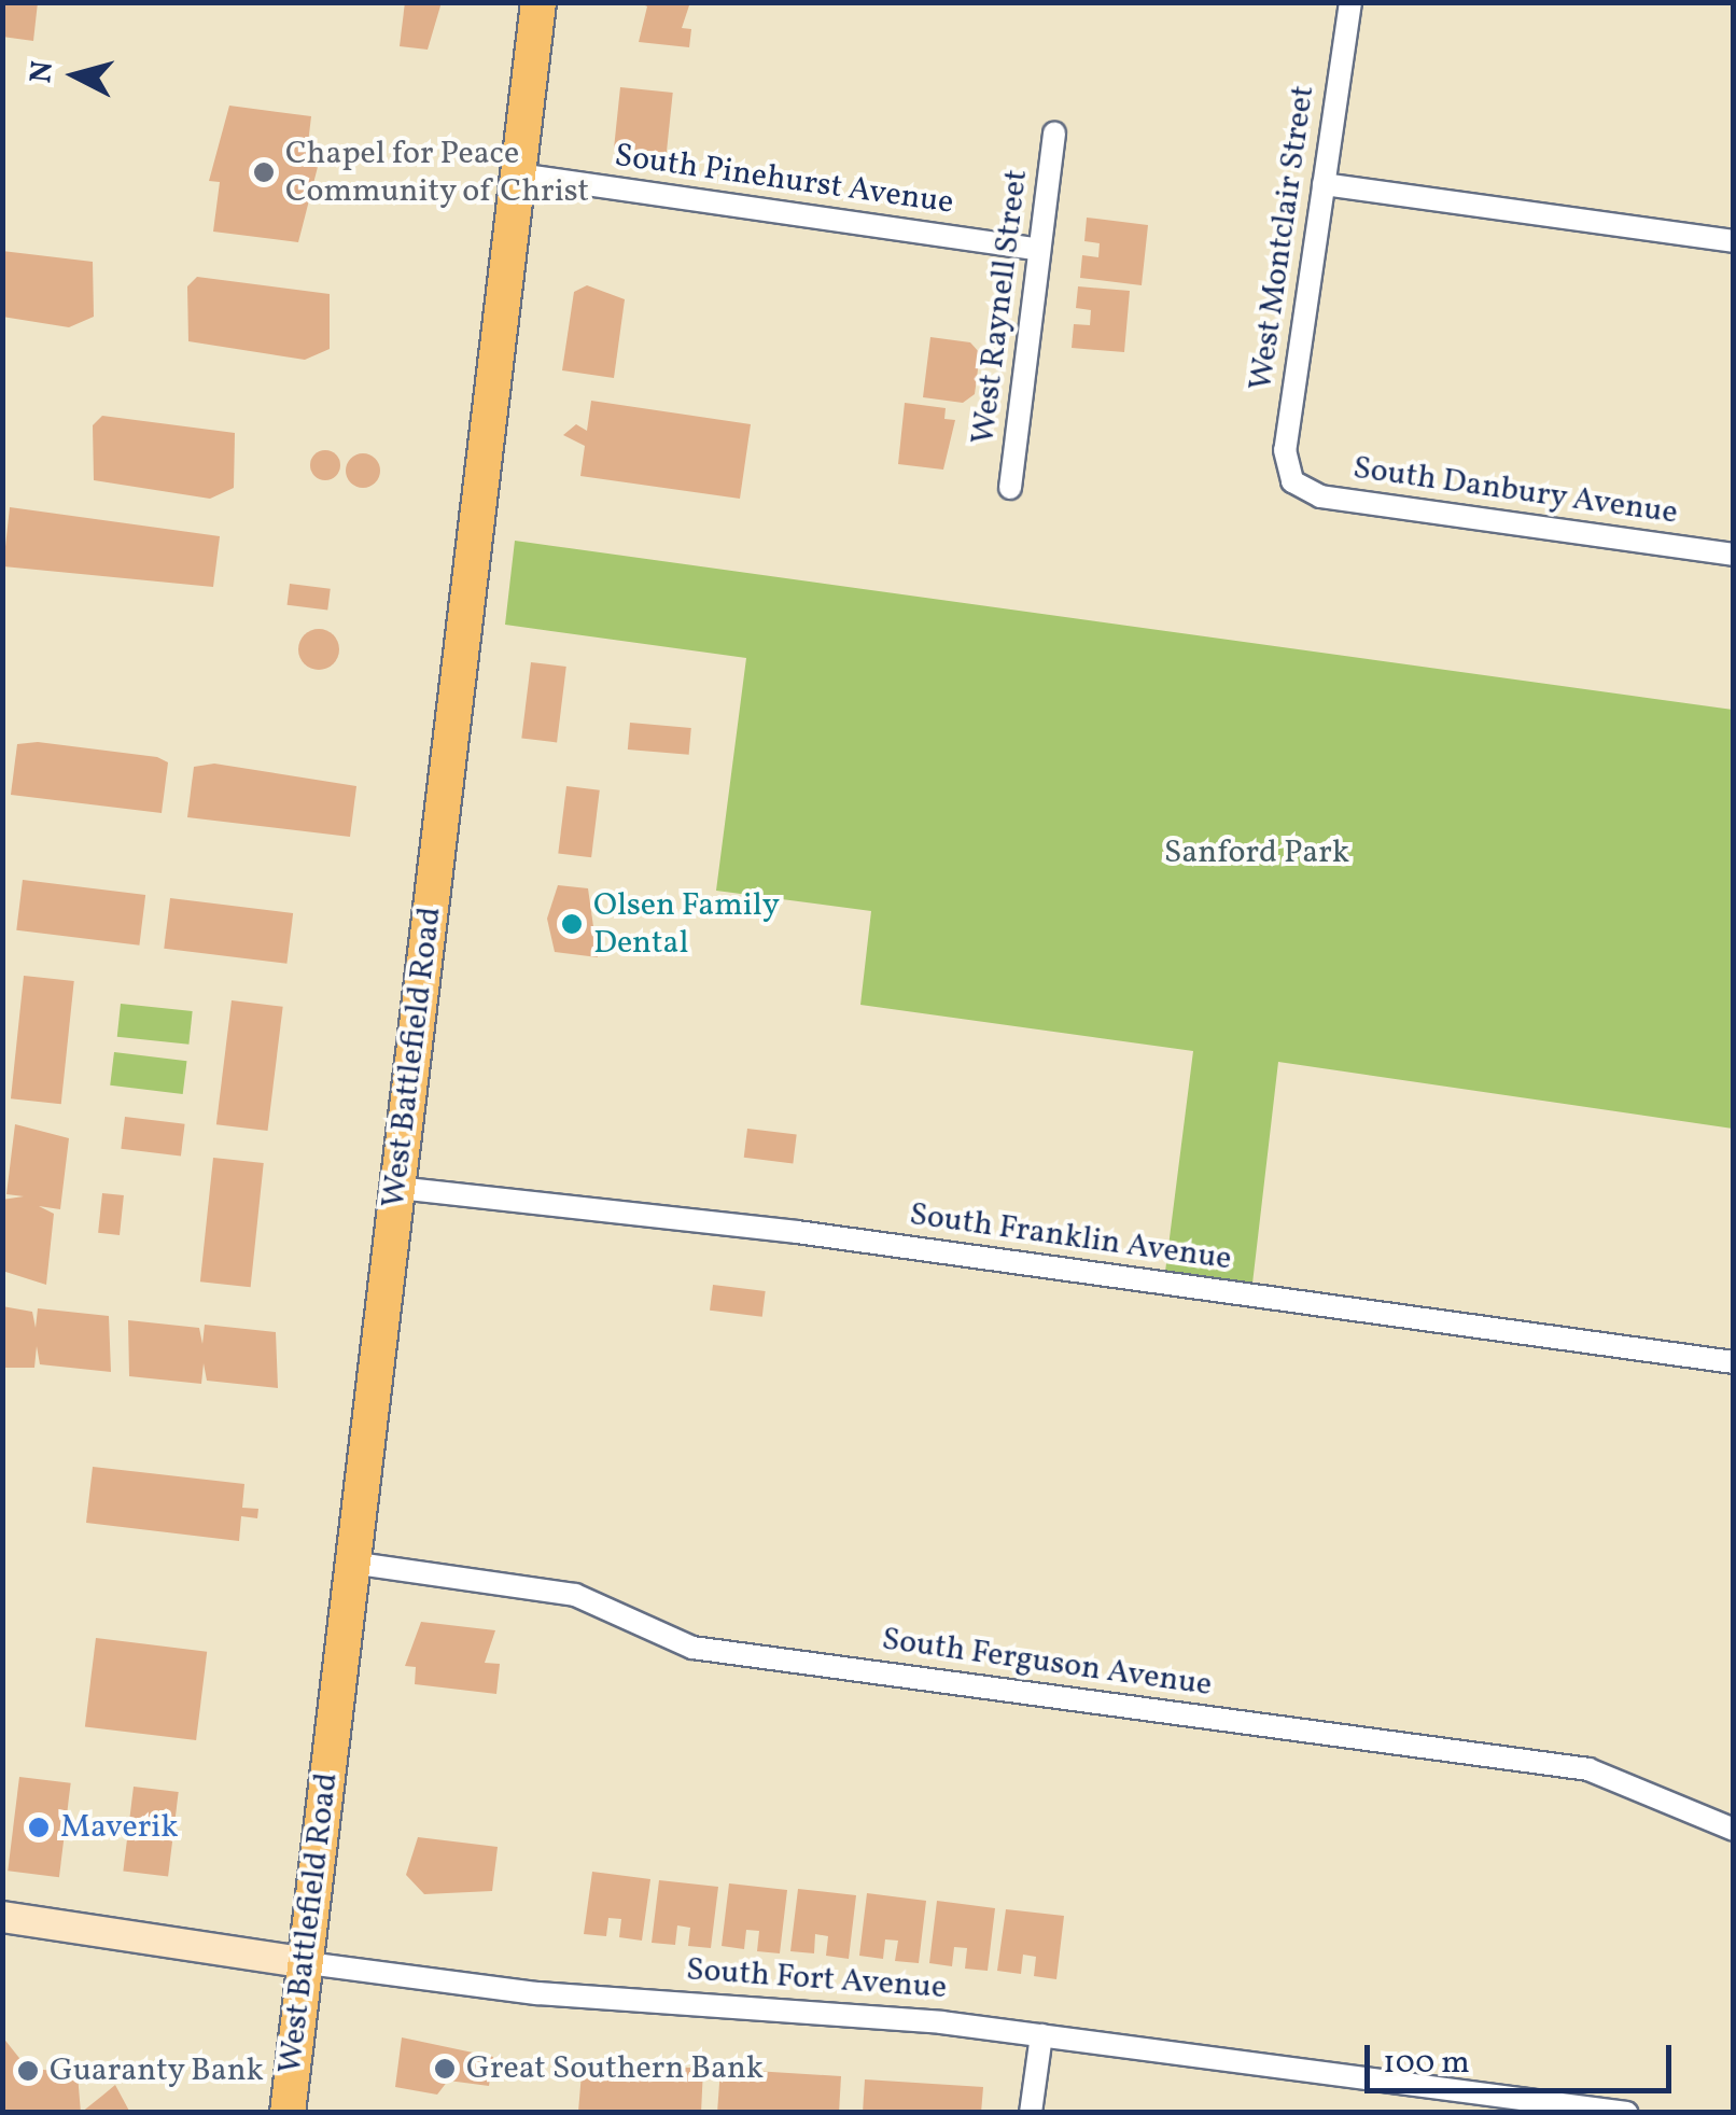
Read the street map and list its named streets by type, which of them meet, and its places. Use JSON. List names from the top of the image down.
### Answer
{
  "streets": {
    "main road": ["West Battlefield Road"],
    "street": [
      "South Pinehurst Avenue",
      "West Montclair Street",
      "West Raynell Street",
      "South Danbury Avenue",
      "South Franklin Avenue",
      "South Ferguson Avenue",
      "South Fort Avenue"
    ]
  },
  "crossings": [
    ["South Pinehurst Avenue", "West Raynell Street"],
    ["South Pinehurst Avenue", "West Battlefield Road"],
    ["West Montclair Street", "South Danbury Avenue"],
    ["West Battlefield Road", "South Franklin Avenue"],
    ["West Battlefield Road", "South Ferguson Avenue"],
    ["West Battlefield Road", "South Fort Avenue"]
  ],
  "parks": ["Sanford Park"],
  "places": [
    "Chapel for Peace Community of Christ",
    "Olsen Family Dental",
    "Maverik",
    "Great Southern Bank",
    "Guaranty Bank"
  ],
  "scale_bar": "100 m",
  "north": "left"
}
